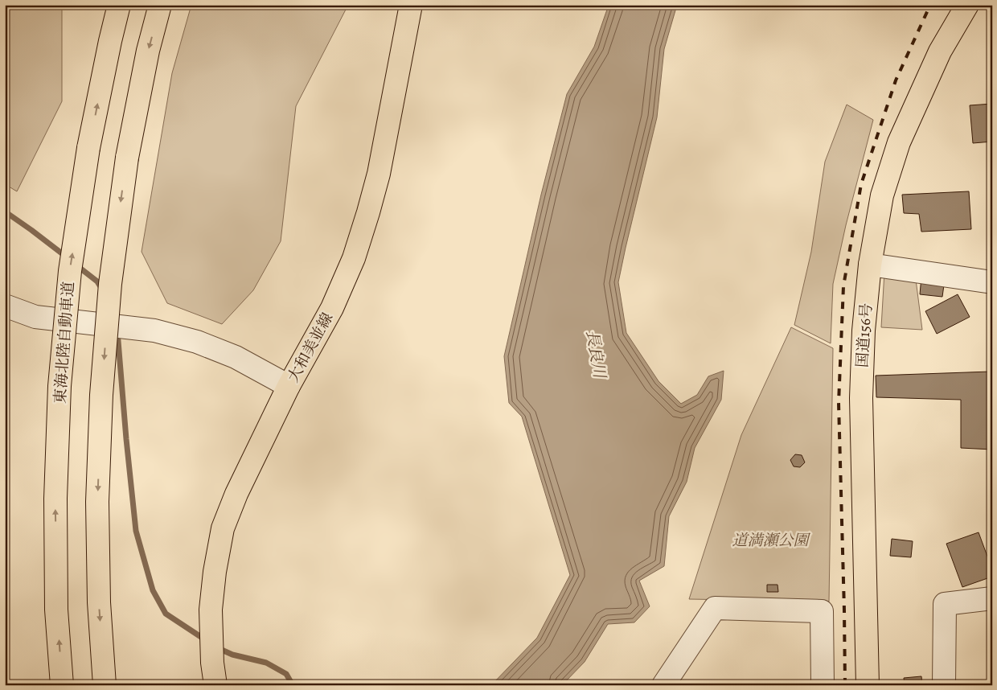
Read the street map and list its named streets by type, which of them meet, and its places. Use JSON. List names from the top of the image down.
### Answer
{
  "streets": {
    "main road": ["国道156号", "東海北陸自動車道", "大和美並線"]
  },
  "water": ["長良川"],
  "parks": ["道満瀬公園"]
}
